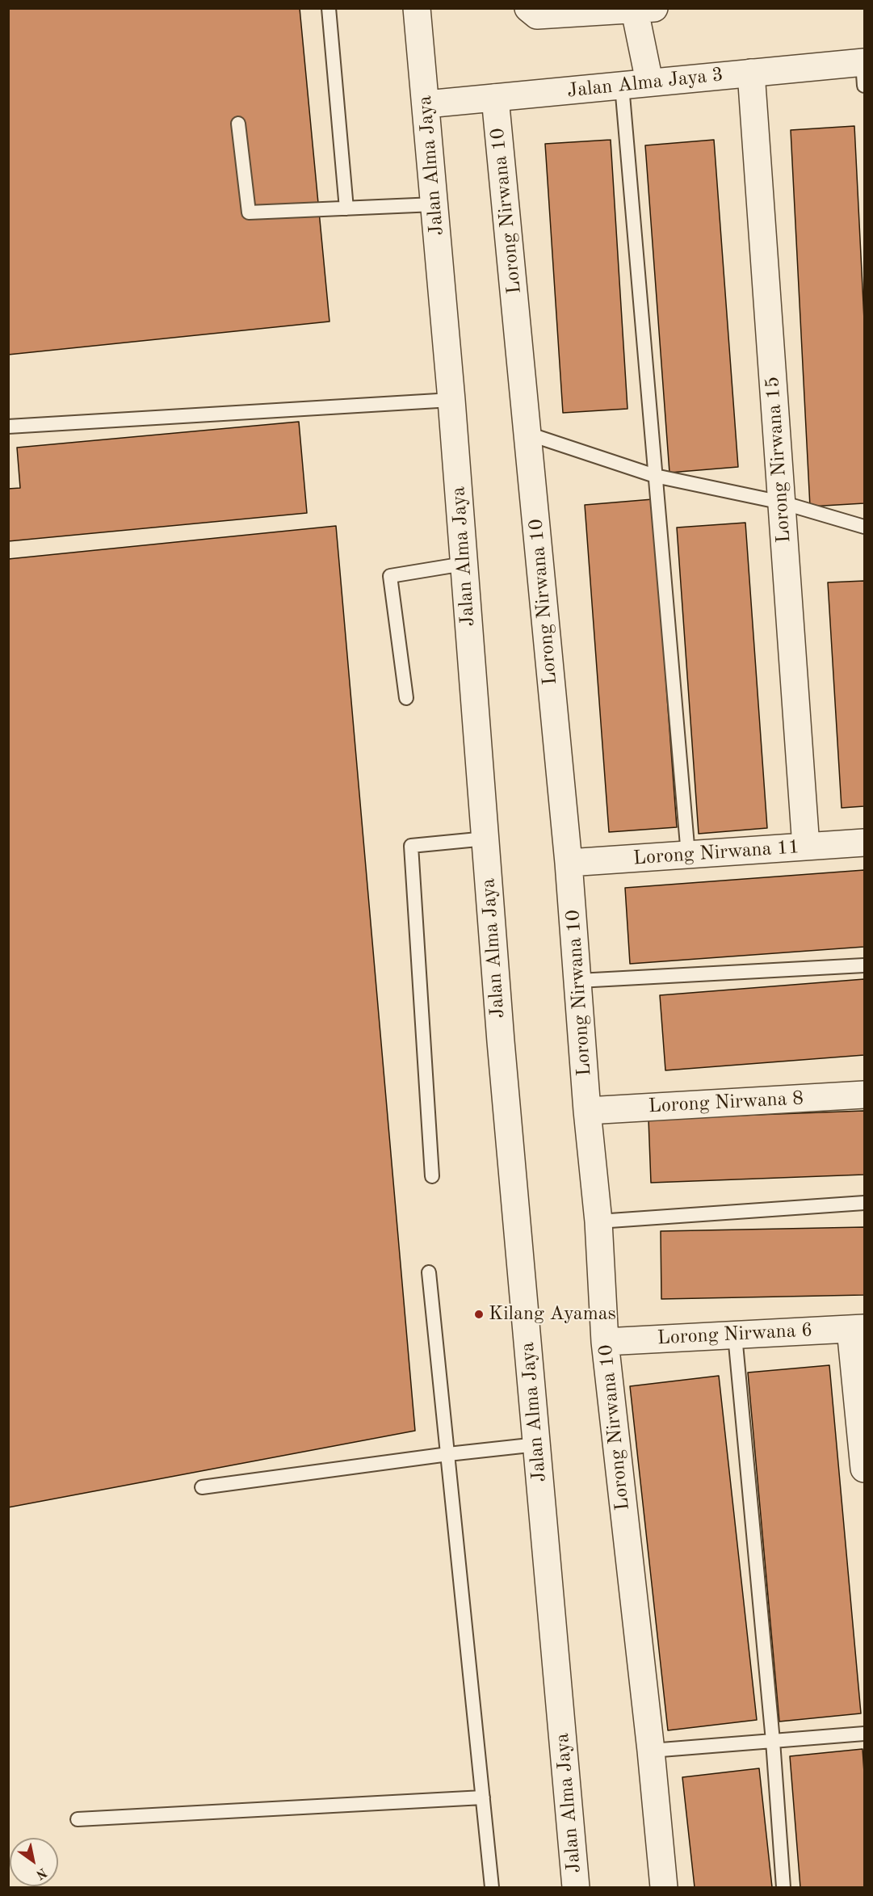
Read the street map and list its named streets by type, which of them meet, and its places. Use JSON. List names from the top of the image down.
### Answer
{
  "streets": {
    "street": [
      "Jalan Alma Jaya 3",
      "Jalan Alma Jaya",
      "Lorong Nirwana 10",
      "Lorong Nirwana 15",
      "Lorong Nirwana 11",
      "Lorong Nirwana 8",
      "Lorong Nirwana 6"
    ]
  },
  "crossings": [
    ["Jalan Alma Jaya 3", "Jalan Alma Jaya"],
    ["Jalan Alma Jaya 3", "Lorong Nirwana 10"],
    ["Jalan Alma Jaya 3", "Lorong Nirwana 15"],
    ["Lorong Nirwana 10", "Lorong Nirwana 11"],
    ["Lorong Nirwana 10", "Lorong Nirwana 8"],
    ["Lorong Nirwana 10", "Lorong Nirwana 6"],
    ["Lorong Nirwana 15", "Lorong Nirwana 11"]
  ],
  "places": ["Kilang Ayamas"],
  "north": "bottom right"
}
